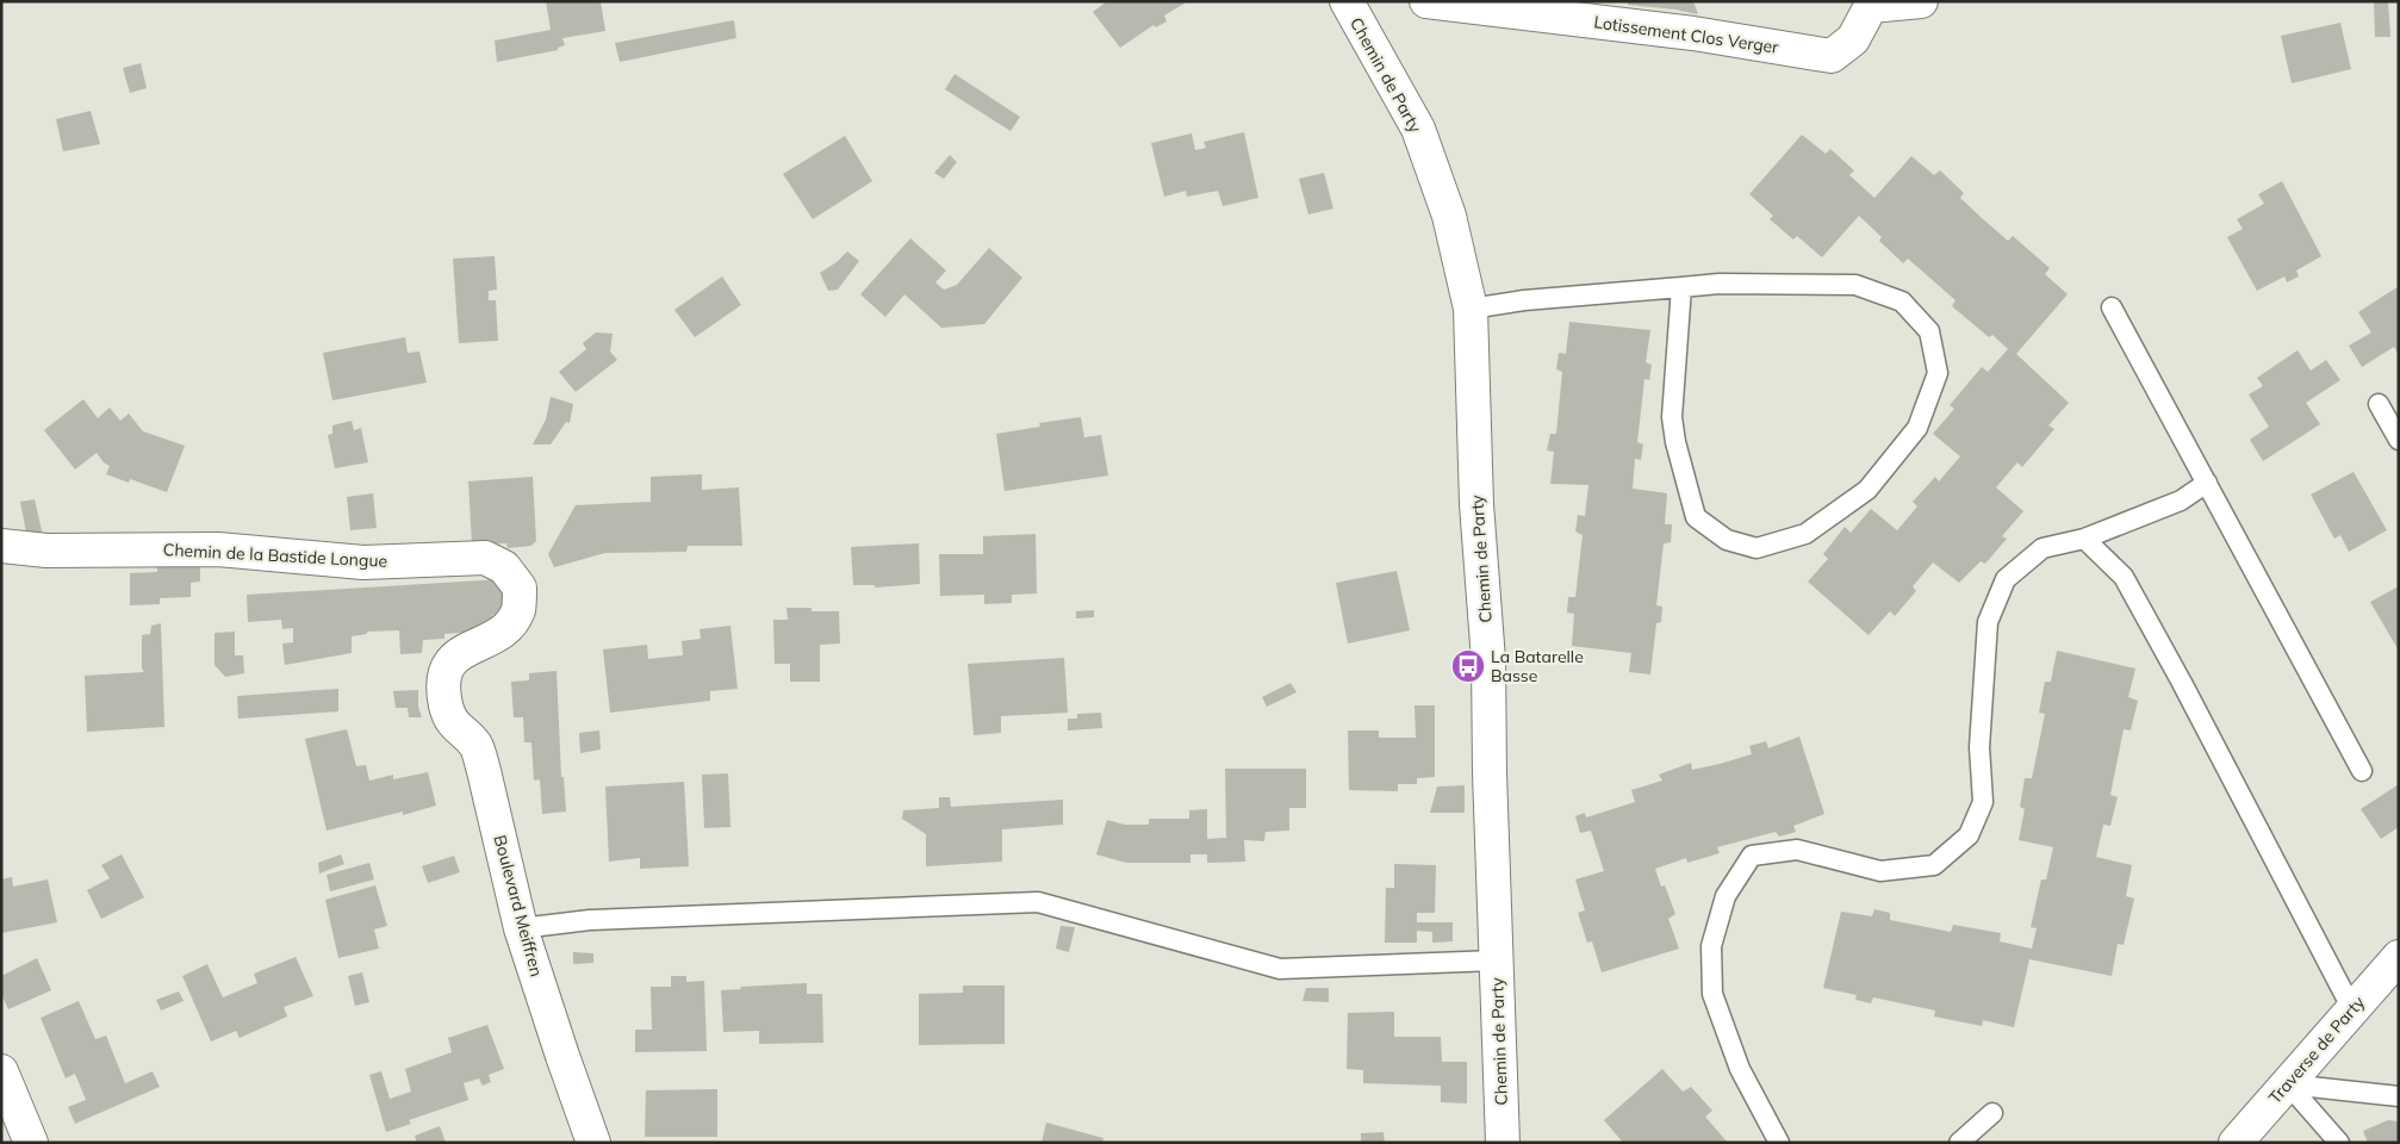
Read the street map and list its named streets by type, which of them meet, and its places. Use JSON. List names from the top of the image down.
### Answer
{
  "streets": {
    "street": [
      "Lotissement Clos Verger",
      "Chemin de Party",
      "Chemin de la Bastide Longue",
      "Boulevard Meiffren",
      "Traverse de Party"
    ]
  },
  "crossings": [
    ["Chemin de la Bastide Longue", "Boulevard Meiffren"]
  ],
  "places": {
    "bus stop": ["La Batarelle Basse"]
  }
}
